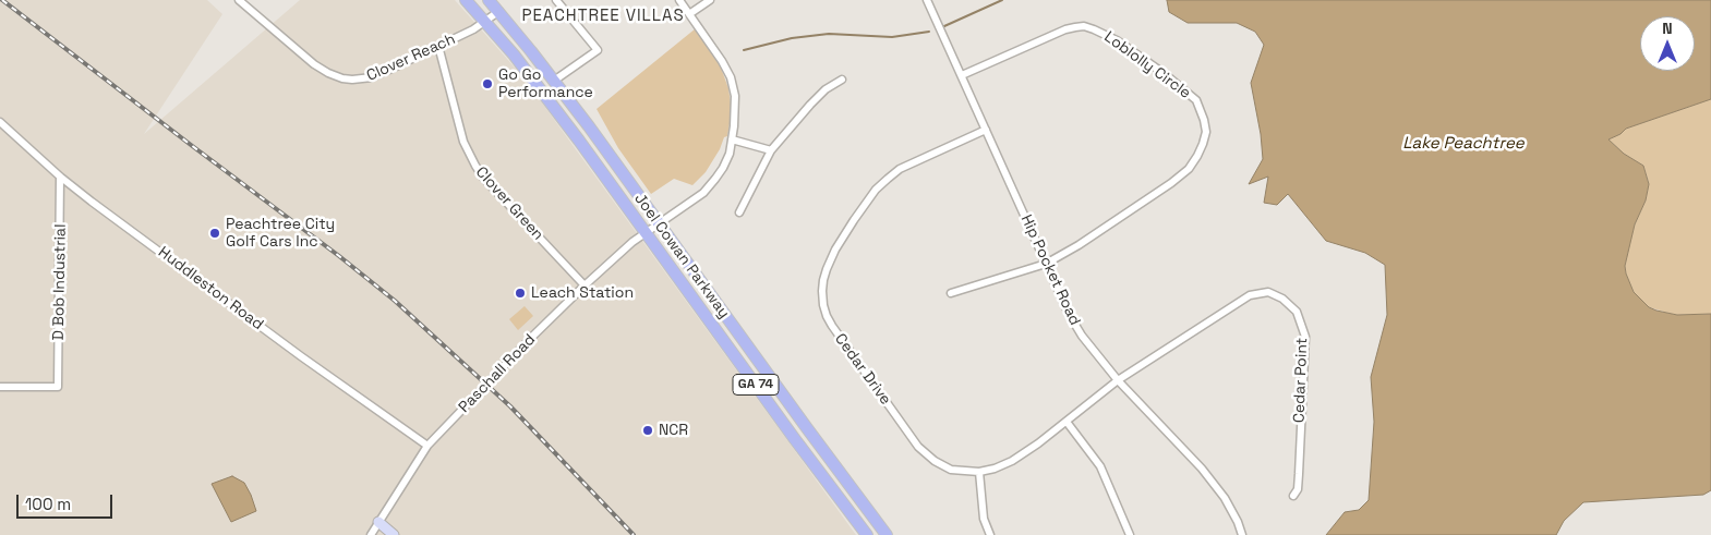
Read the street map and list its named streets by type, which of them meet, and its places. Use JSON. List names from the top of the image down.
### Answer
{
  "streets": {
    "main road": ["Joel Cowan Parkway", "GA 74"],
    "street": [
      "Clover Reach",
      "Loblolly Circle",
      "Clover Green",
      "Hip Pocket Road",
      "D Bob Industrial",
      "Huddleston Road",
      "Cedar Drive",
      "Paschall Road",
      "Cedar Point"
    ]
  },
  "crossings": [
    ["Clover Reach", "Clover Green"],
    ["Clover Reach", "Joel Cowan Parkway"],
    ["Loblolly Circle", "Hip Pocket Road"],
    ["Clover Green", "Paschall Road"],
    ["Joel Cowan Parkway", "Paschall Road"],
    ["Hip Pocket Road", "Cedar Drive"],
    ["Hip Pocket Road", "Cedar Point"],
    ["D Bob Industrial", "Huddleston Road"],
    ["Huddleston Road", "Paschall Road"],
    ["Cedar Drive", "Cedar Point"]
  ],
  "districts": ["PEACHTREE VILLAS"],
  "water": ["Lake Peachtree"],
  "places": [
    "Go Go Performance",
    "Peachtree City Golf Cars Inc",
    "Leach Station",
    "NCR"
  ],
  "scale_bar": "100 m",
  "north": "top"
}
